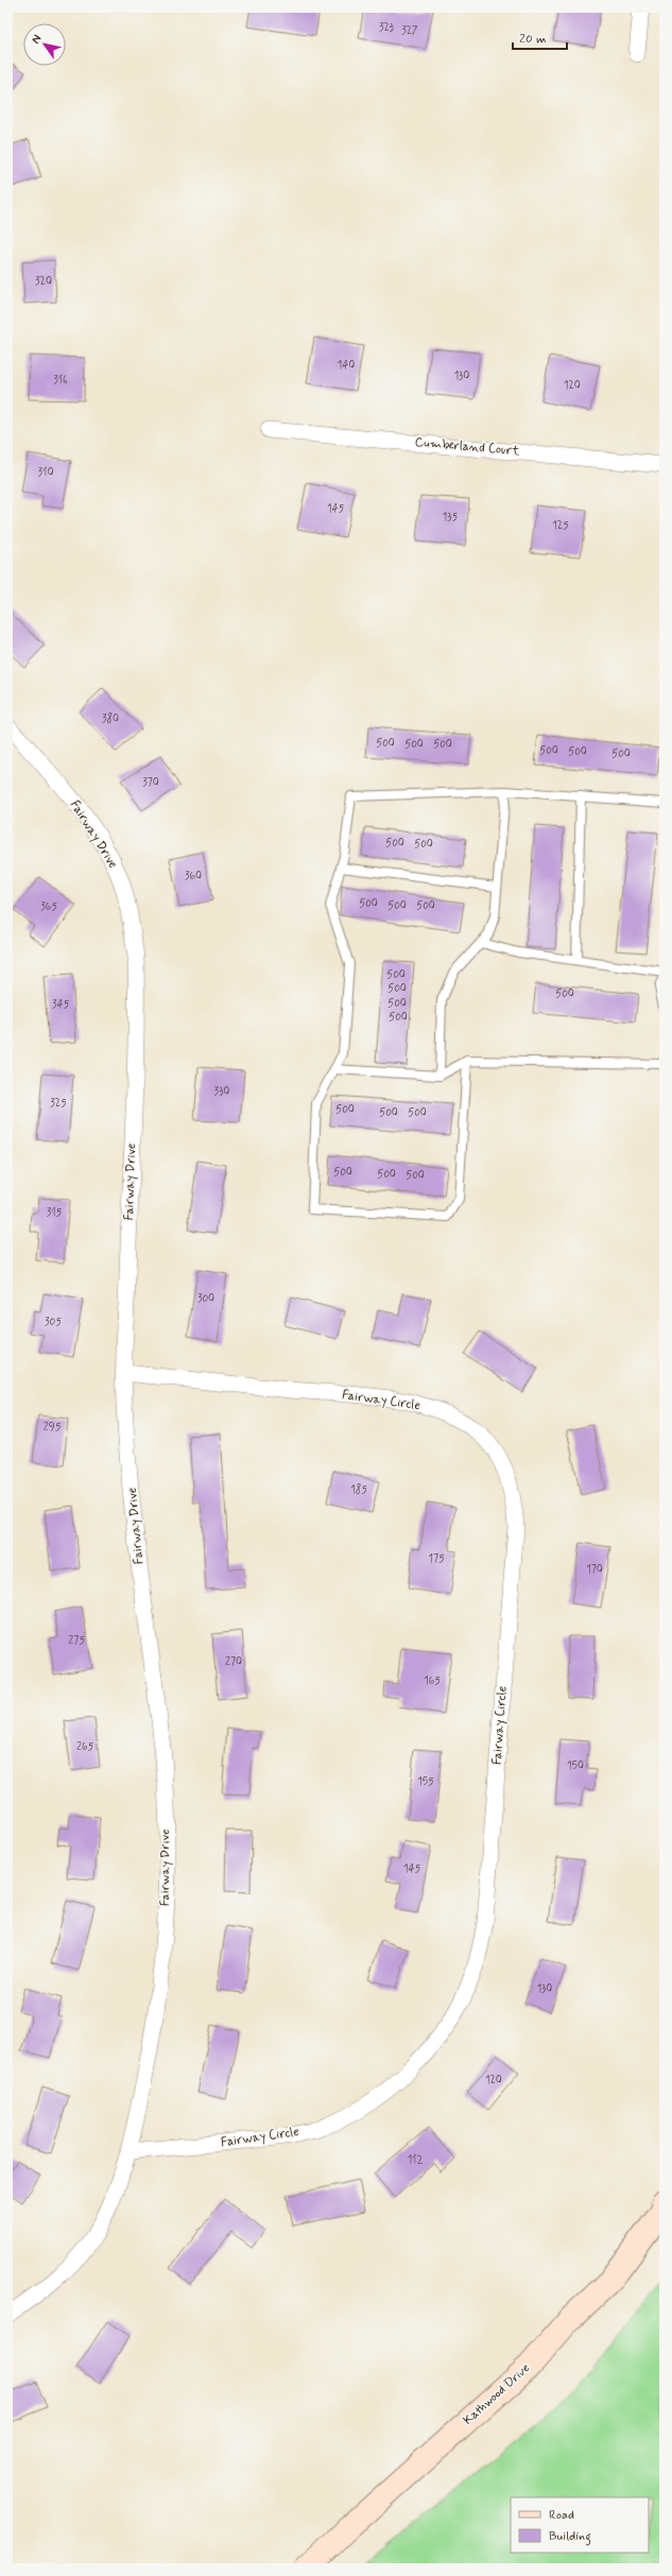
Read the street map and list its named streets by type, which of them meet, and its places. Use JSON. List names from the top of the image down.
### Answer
{
  "streets": {
    "street": [
      "Cumberland Court",
      "Fairway Drive",
      "Fairway Circle",
      "Kathwood Drive"
    ]
  },
  "crossings": [
    ["Fairway Drive", "Fairway Circle"]
  ],
  "house_numbers": [
    "323",
    "327",
    "320",
    "140",
    "130",
    "316",
    "120",
    "310",
    "145",
    "135",
    "125",
    "380",
    "500",
    "500",
    "500",
    "500",
    "500",
    "500",
    "370",
    "500",
    "500",
    "360",
    "500",
    "500",
    "500",
    "365",
    "500",
    "500",
    "500",
    "500",
    "345",
    "500",
    "330",
    "325",
    "500",
    "500",
    "500",
    "500",
    "500",
    "500",
    "315",
    "300",
    "305",
    "295",
    "185",
    "175",
    "170",
    "275",
    "270",
    "165",
    "265",
    "150",
    "155",
    "145",
    "130",
    "120",
    "112"
  ],
  "legend": ["Road", "Building"],
  "scale_bar": "20 m",
  "north": "top left"
}
